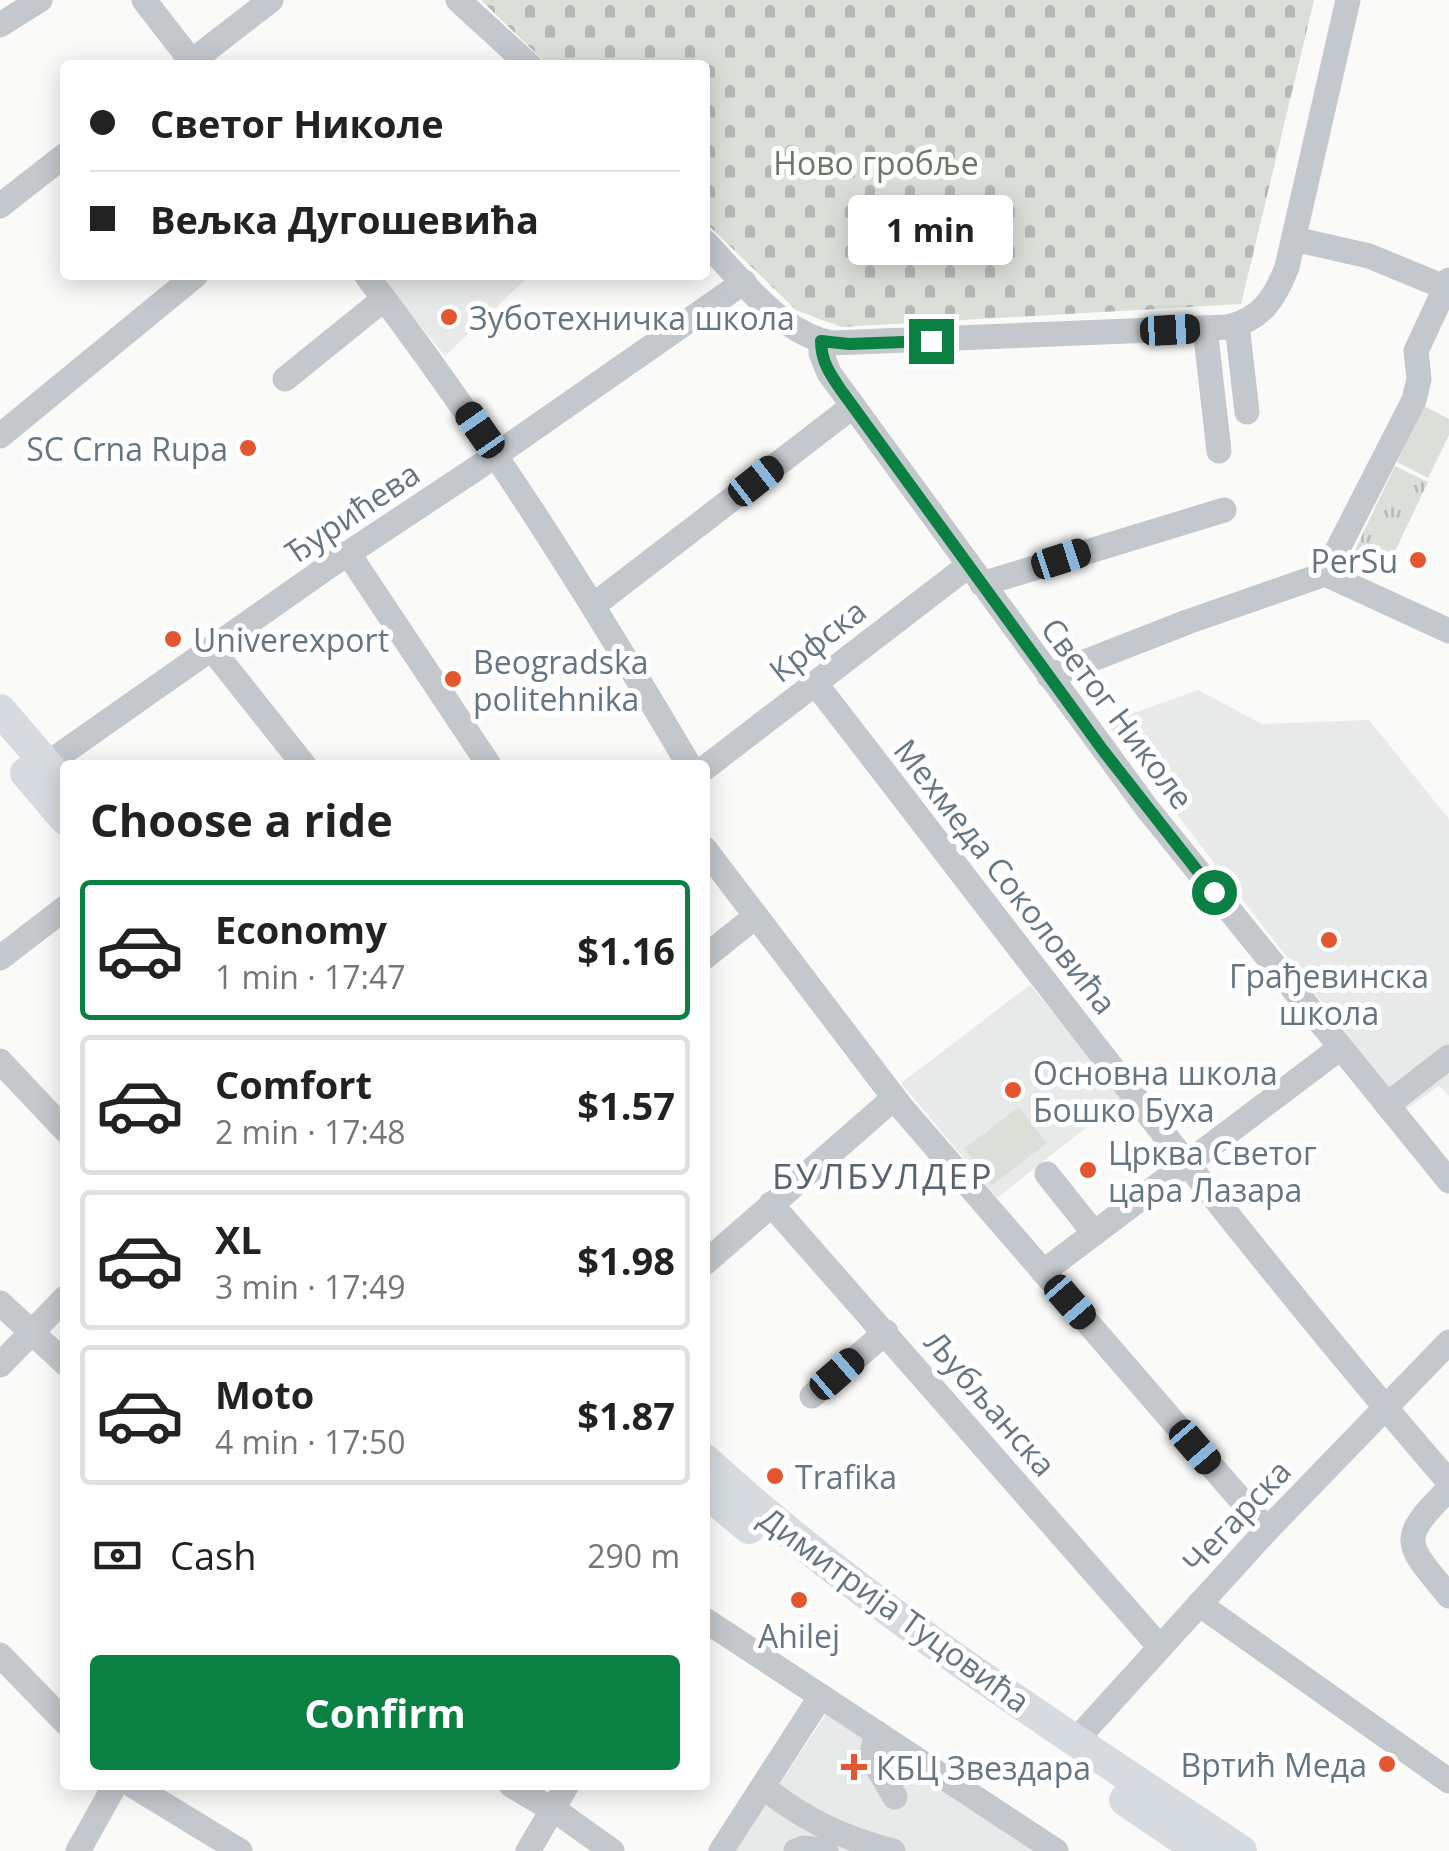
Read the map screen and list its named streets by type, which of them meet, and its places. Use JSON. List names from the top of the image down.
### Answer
{
  "streets": {
    "main road": ["Димитрија Туцовића"],
    "street": [
      "Ђурићева",
      "Крфска",
      "Светог Николе",
      "Мехмеда Соколовића",
      "Љубљанска",
      "Чегарска"
    ]
  },
  "crossings": [
    ["Крфска", "Светог Николе"],
    ["Крфска", "Мехмеда Соколовића"],
    ["Мехмеда Соколовића", "Чегарска"],
    ["Љубљанска", "Чегарска"],
    ["Чегарска", "Димитрија Туцовића"]
  ],
  "districts": ["БУЛБУЛДЕР"],
  "parks": ["Ново гробље"],
  "places": {
    "other": [
      "Зуботехничка школа",
      "SC Crna Rupa",
      "PerSu",
      "Univerexport",
      "Beogradska politehnika",
      "Грађевинска школа",
      "Основна школа Бошко Буха",
      "Црква Светог цара Лазара",
      "Trafika",
      "Ahilej",
      "Вртић Меда"
    ],
    "health": ["КБЦ Звездара"]
  },
  "page": {
    "banner": ["Светог Николе", "Вељка Дугошевића"],
    "bubble": "1 min",
    "heading": "Choose a ride",
    "list": [
      {
        "name": "Economy",
        "note": "1 min · 17:47",
        "value": "$1.16"
      },
      {
        "name": "Comfort",
        "note": "2 min · 17:48",
        "value": "$1.57"
      },
      {
        "name": "XL",
        "note": "3 min · 17:49",
        "value": "$1.98"
      },
      {
        "name": "Moto",
        "note": "4 min · 17:50",
        "value": "$1.87"
      }
    ],
    "pay": ["Cash", "290 m"],
    "buttons": "Confirm"
  }
}
